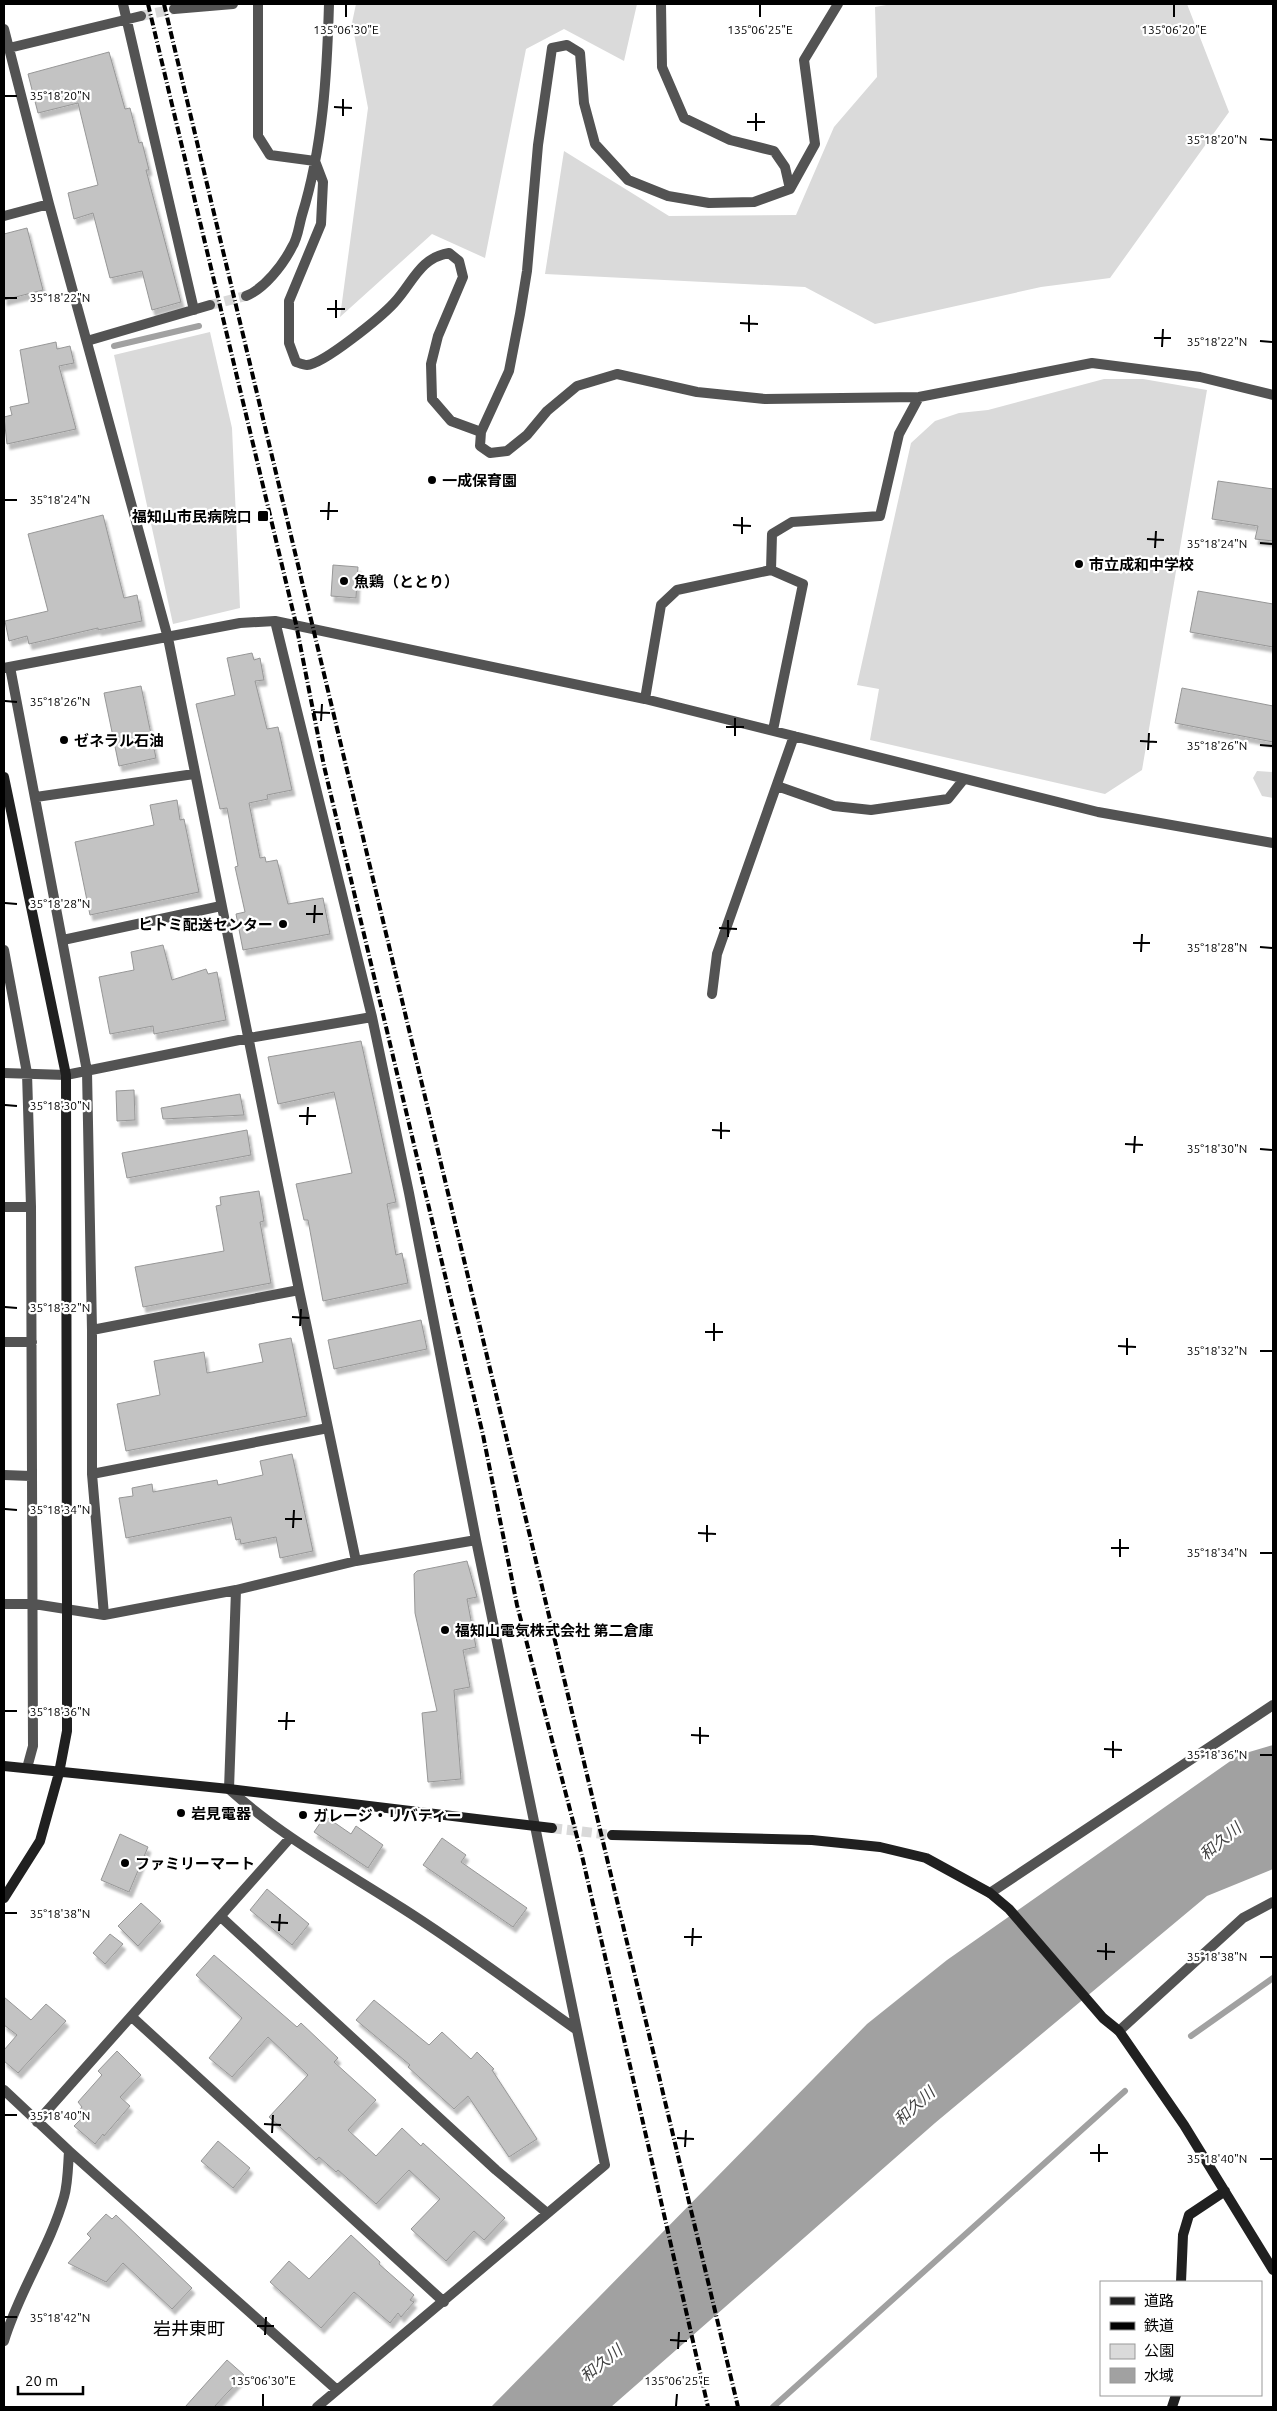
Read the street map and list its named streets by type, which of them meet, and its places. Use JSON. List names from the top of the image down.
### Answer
{
  "districts": ["岩井東町"],
  "water": ["和久川"],
  "places": {
    "other": [
      "一成保育園",
      "市立成和中学校",
      "魚鶏（ととり）",
      "ゼネラル石油",
      "ヒトミ配送センター",
      "福知山電気株式会社 第二倉庫",
      "岩見電器",
      "ガレージ・リバティー",
      "ファミリーマート"
    ],
    "transit": ["福知山市民病院口"]
  },
  "legend": [
    "道路",
    "鉄道",
    "公園",
    "水域"
  ],
  "scale_bar": "20 m",
  "coordinates": [
    "135°06'30\"E",
    "135°06'25\"E",
    "135°06'20\"E",
    "35°18'20\"N",
    "35°18'22\"N",
    "35°18'24\"N",
    "35°18'26\"N",
    "35°18'28\"N",
    "35°18'30\"N",
    "35°18'32\"N",
    "35°18'34\"N",
    "35°18'36\"N",
    "35°18'38\"N",
    "35°18'40\"N",
    "35°18'42\"N"
  ]
}
